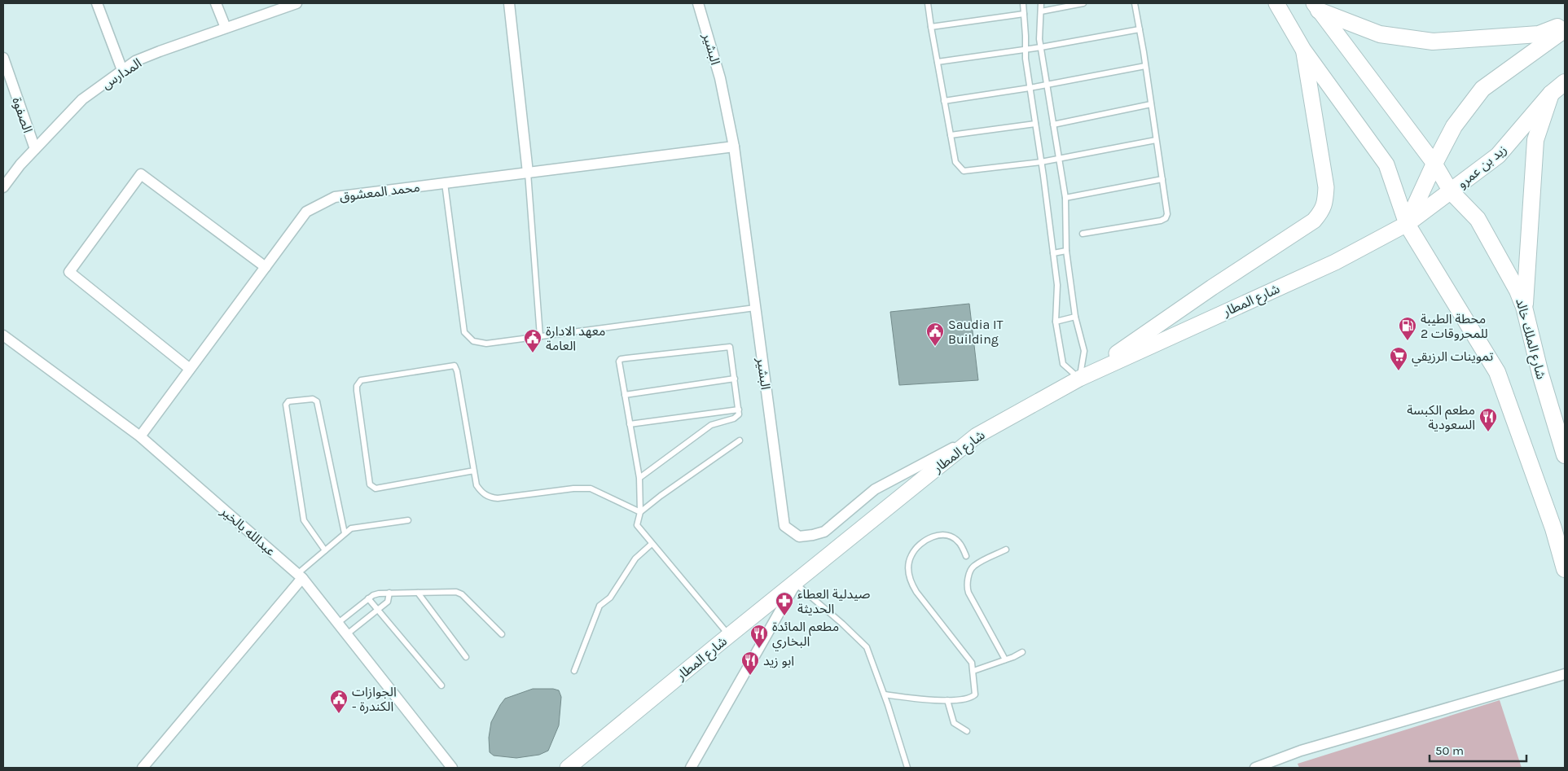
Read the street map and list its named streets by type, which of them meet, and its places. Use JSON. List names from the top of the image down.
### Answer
{
  "streets": {
    "main road": ["زيد بن عمرو", "شارع المطار", "شارع الملك خالد"],
    "street": [
      "البشير",
      "المدارس",
      "الصفوة",
      "محمد المعشوق",
      "عبدالله بالخير"
    ]
  },
  "crossings": [
    ["البشير", "محمد المعشوق"],
    ["البشير", "شارع المطار"],
    ["المدارس", "الصفوة"],
    ["زيد بن عمرو", "شارع المطار"],
    ["زيد بن عمرو", "شارع الملك خالد"],
    ["محمد المعشوق", "عبدالله بالخير"]
  ],
  "places": {
    "fuel station": ["محطة الطيبة 2 للمحروقات"],
    "public building": ["Saudia IT Building", "معهد الادارة العامة", "الجوازات - الكندرة"],
    "supermarket": ["تموينات الرزيقي"],
    "restaurant": ["مطعم الكبسة السعودية", "مطعم المائدة البخاري", "ابو زيد"],
    "pharmacy": ["صيدلية العطاء الحديثة"]
  },
  "scale_bar": "50 m"
}
